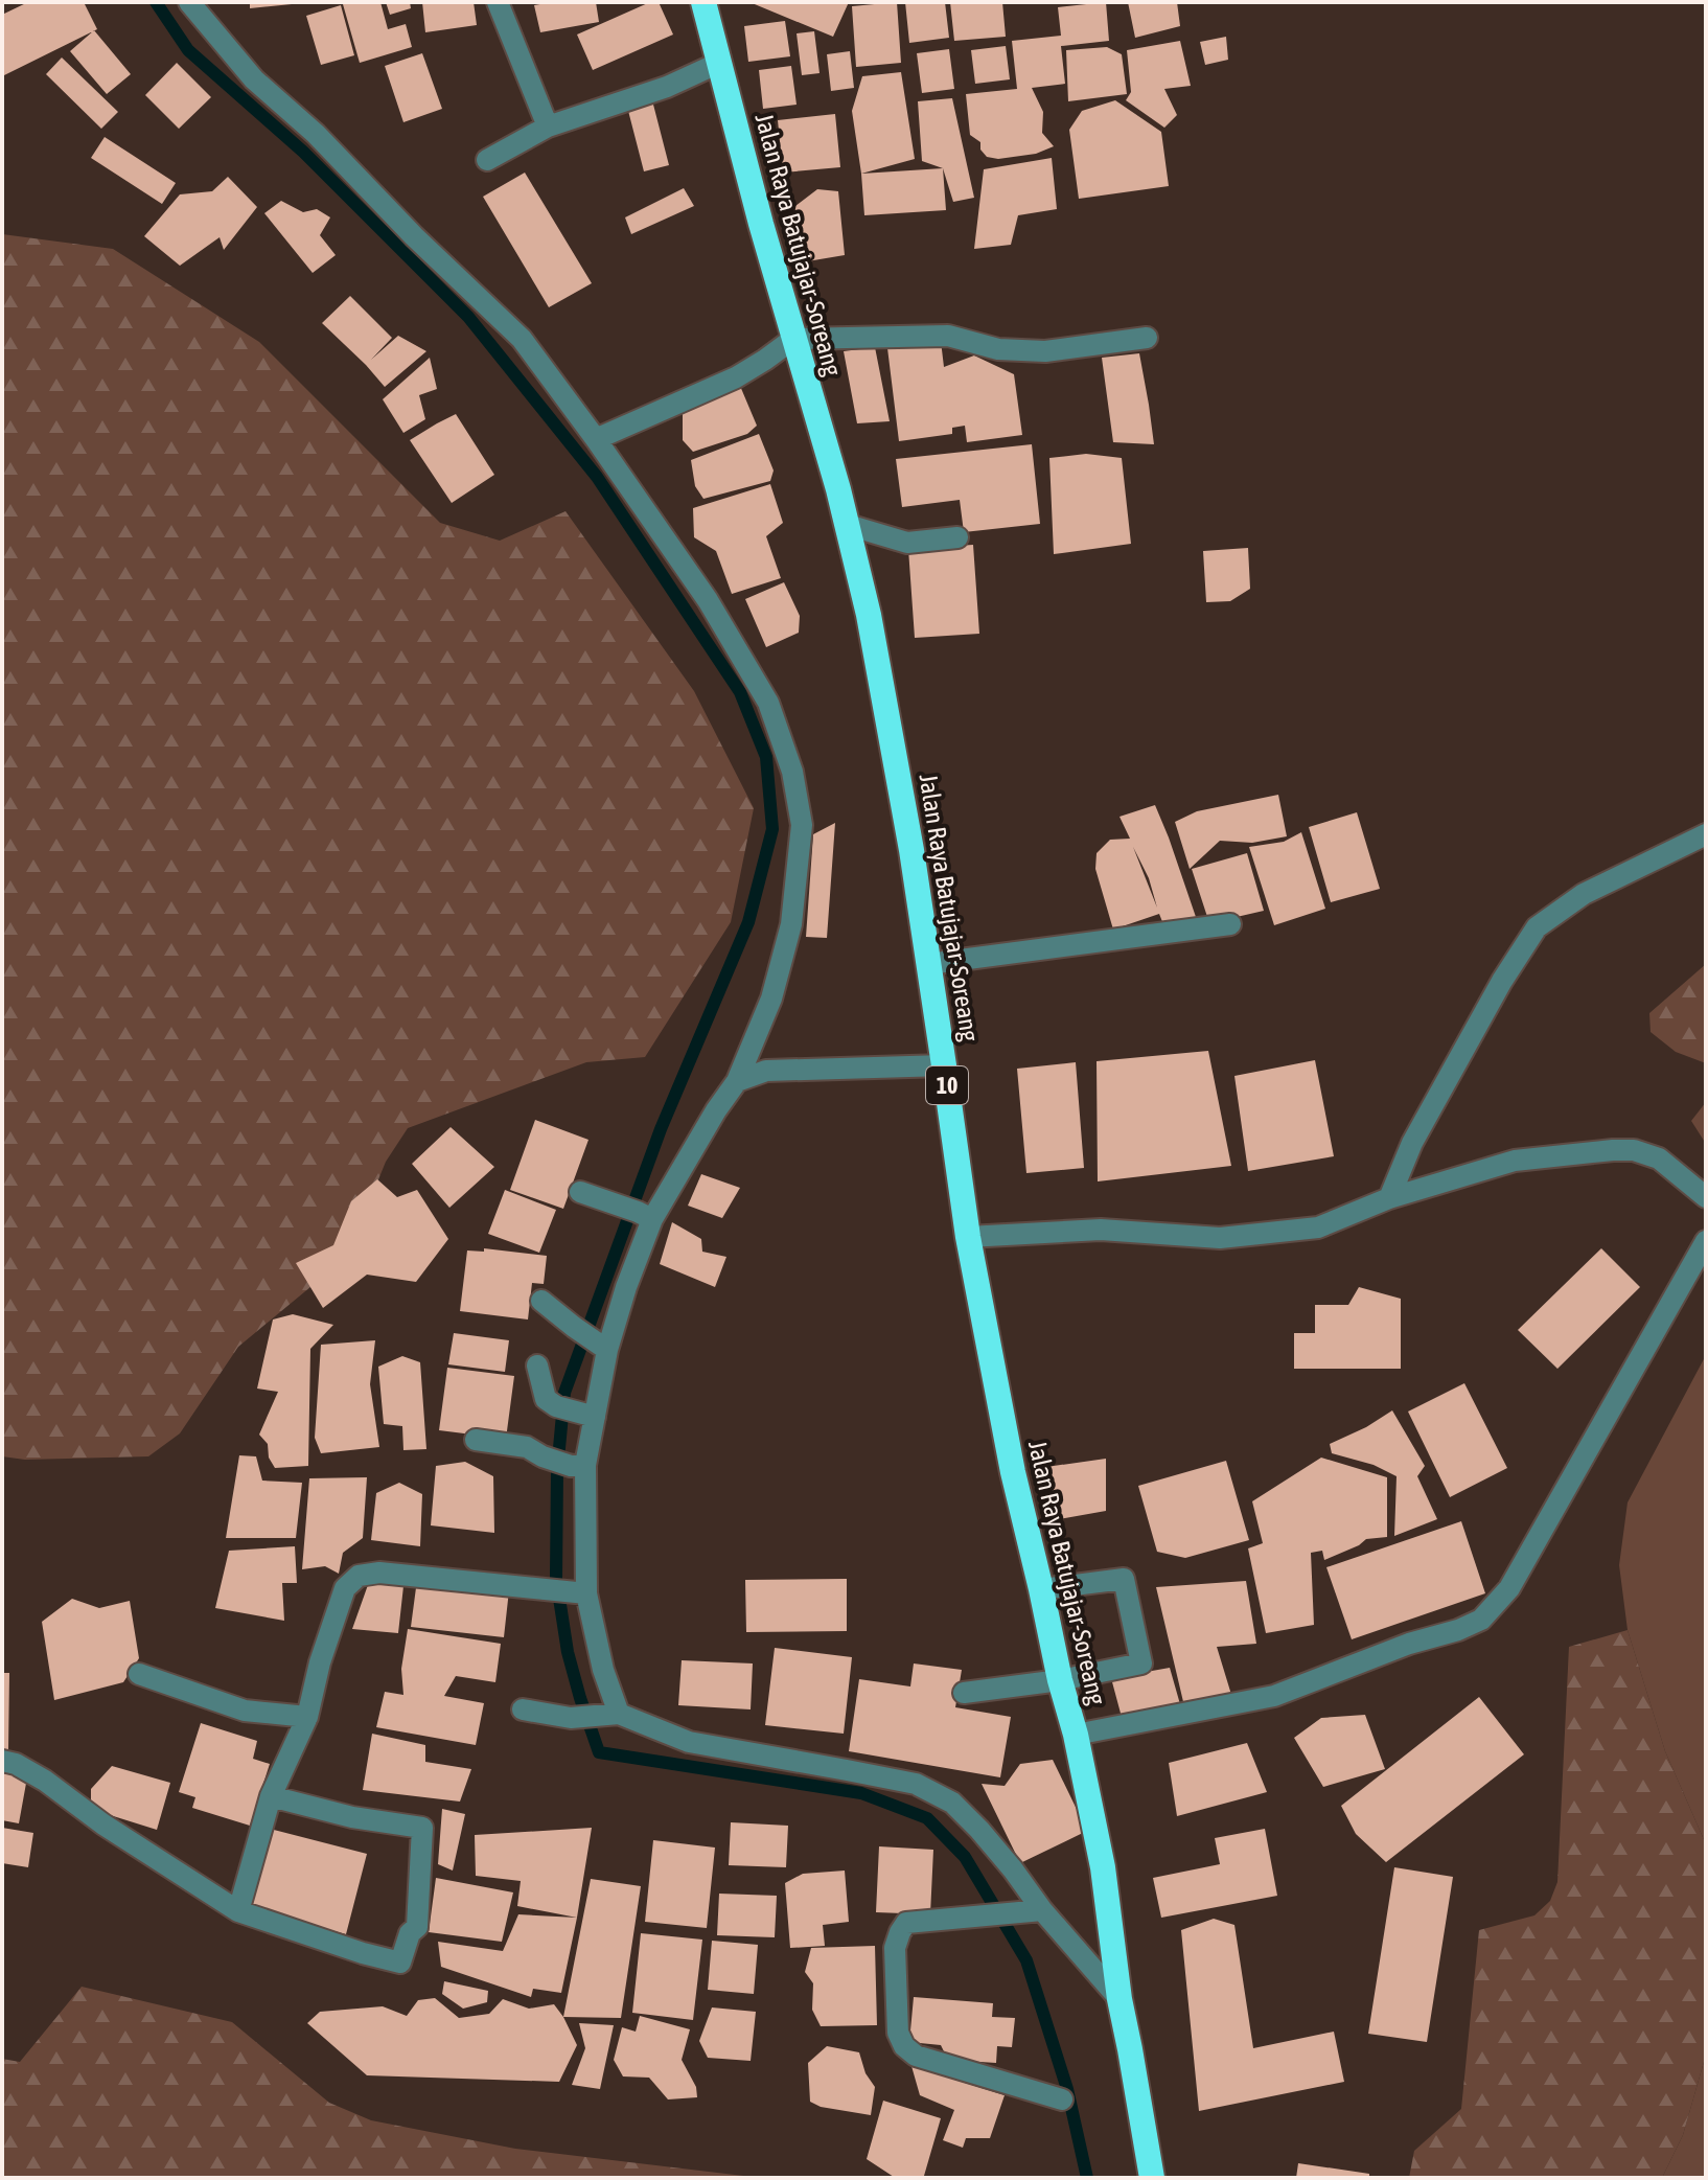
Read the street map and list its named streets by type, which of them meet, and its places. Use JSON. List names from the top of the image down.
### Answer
{
  "streets": {
    "highway": ["Jalan Raya Batujajar-Soreang", "10"]
  }
}
